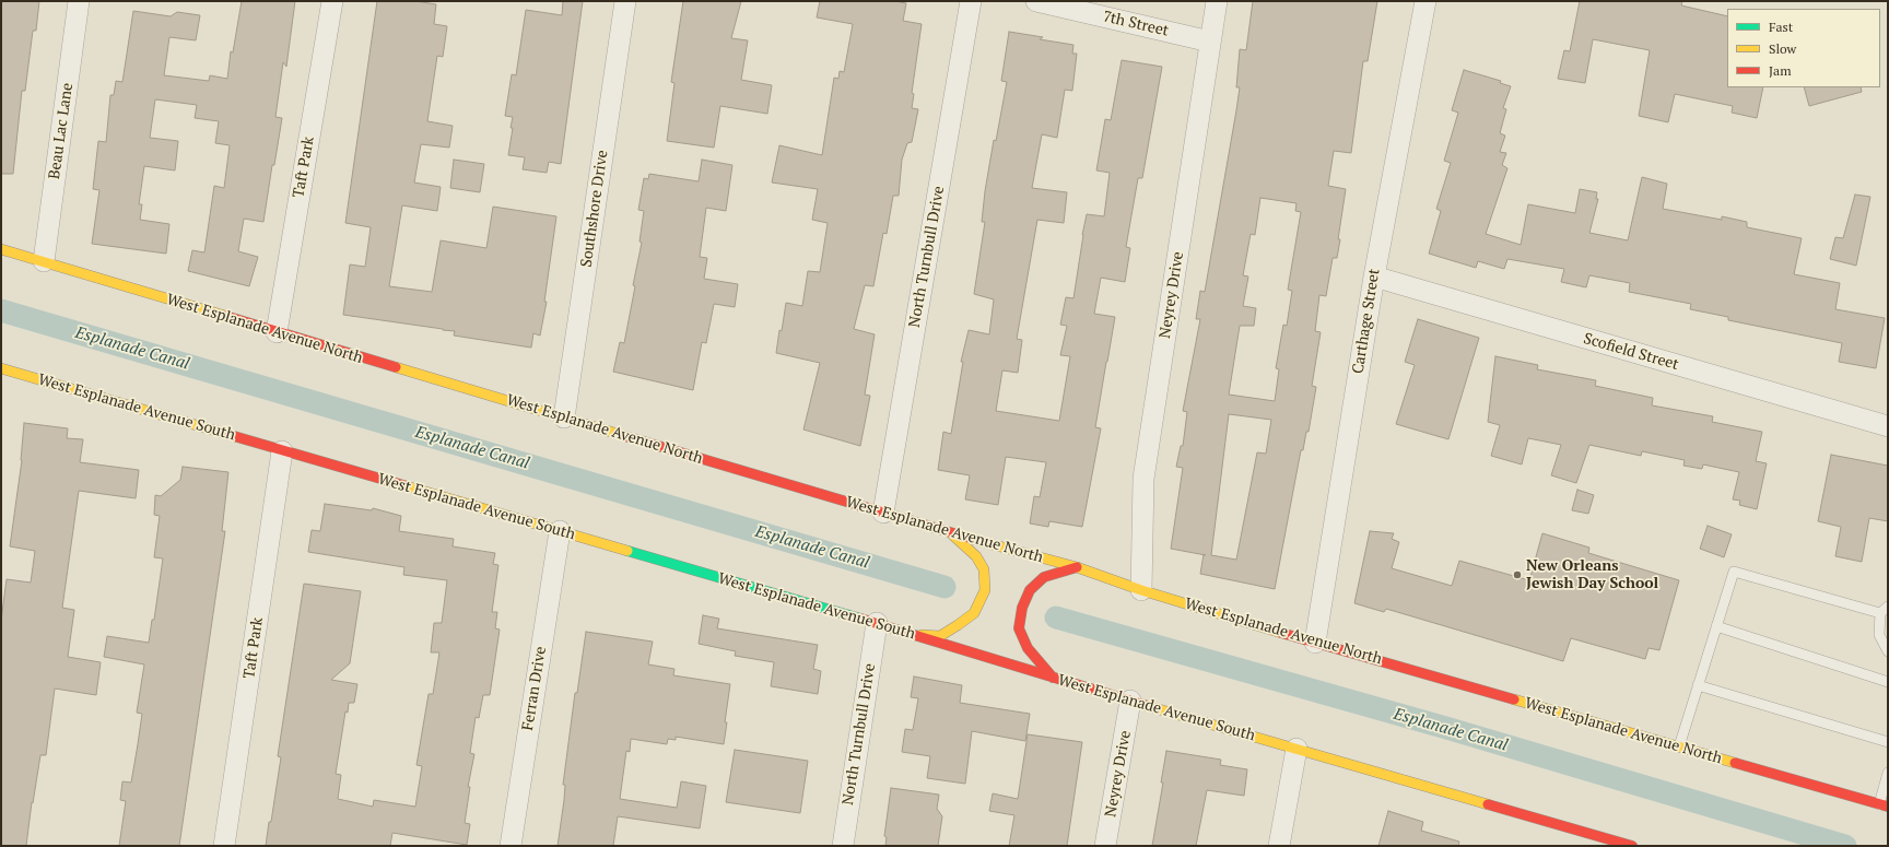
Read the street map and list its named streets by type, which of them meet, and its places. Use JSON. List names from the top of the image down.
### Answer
{
  "streets": {
    "main road": ["West Esplanade Avenue North", "West Esplanade Avenue South"],
    "street": [
      "7th Street",
      "Beau Lac Lane",
      "Taft Park",
      "Southshore Drive",
      "North Turnbull Drive",
      "Neyrey Drive",
      "Carthage Street",
      "Scofield Street",
      "Ferran Drive"
    ]
  },
  "crossings": [
    ["7th Street", "Neyrey Drive"],
    ["Beau Lac Lane", "West Esplanade Avenue North"],
    ["Taft Park", "West Esplanade Avenue North"],
    ["Taft Park", "West Esplanade Avenue South"],
    ["Southshore Drive", "West Esplanade Avenue North"],
    ["North Turnbull Drive", "West Esplanade Avenue North"],
    ["North Turnbull Drive", "West Esplanade Avenue South"],
    ["Neyrey Drive", "West Esplanade Avenue North"],
    ["Neyrey Drive", "West Esplanade Avenue South"],
    ["Carthage Street", "West Esplanade Avenue North"],
    ["Carthage Street", "Scofield Street"],
    ["West Esplanade Avenue South", "Ferran Drive"]
  ],
  "water": ["Esplanade Canal"],
  "places": ["New Orleans Jewish Day School"],
  "legend": ["Fast", "Slow", "Jam"]
}
